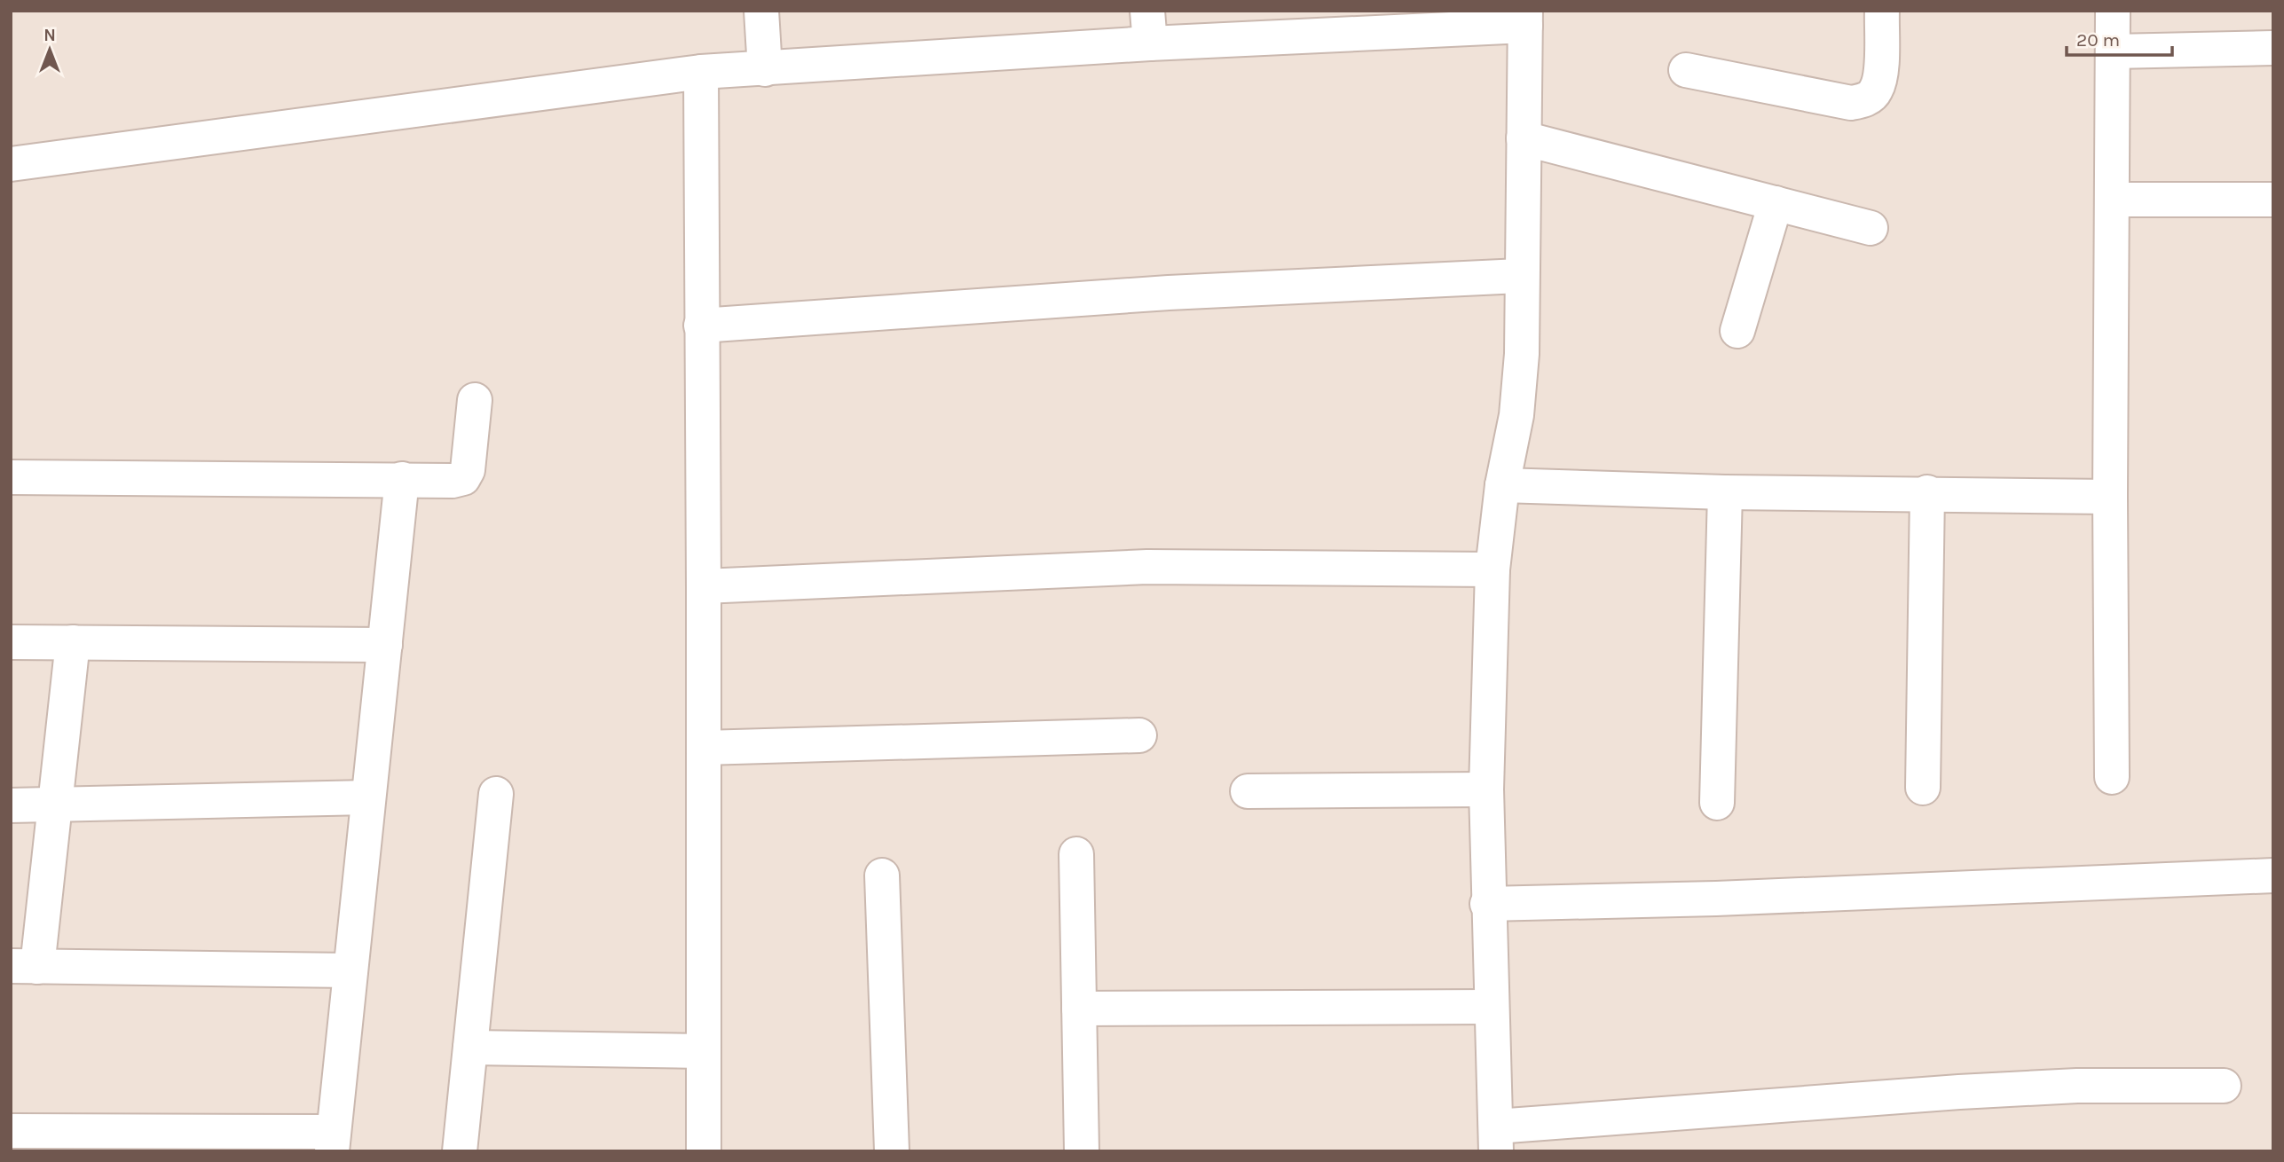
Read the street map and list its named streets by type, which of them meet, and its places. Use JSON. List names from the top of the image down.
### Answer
{
  "scale_bar": "20 m",
  "north": "top"
}
